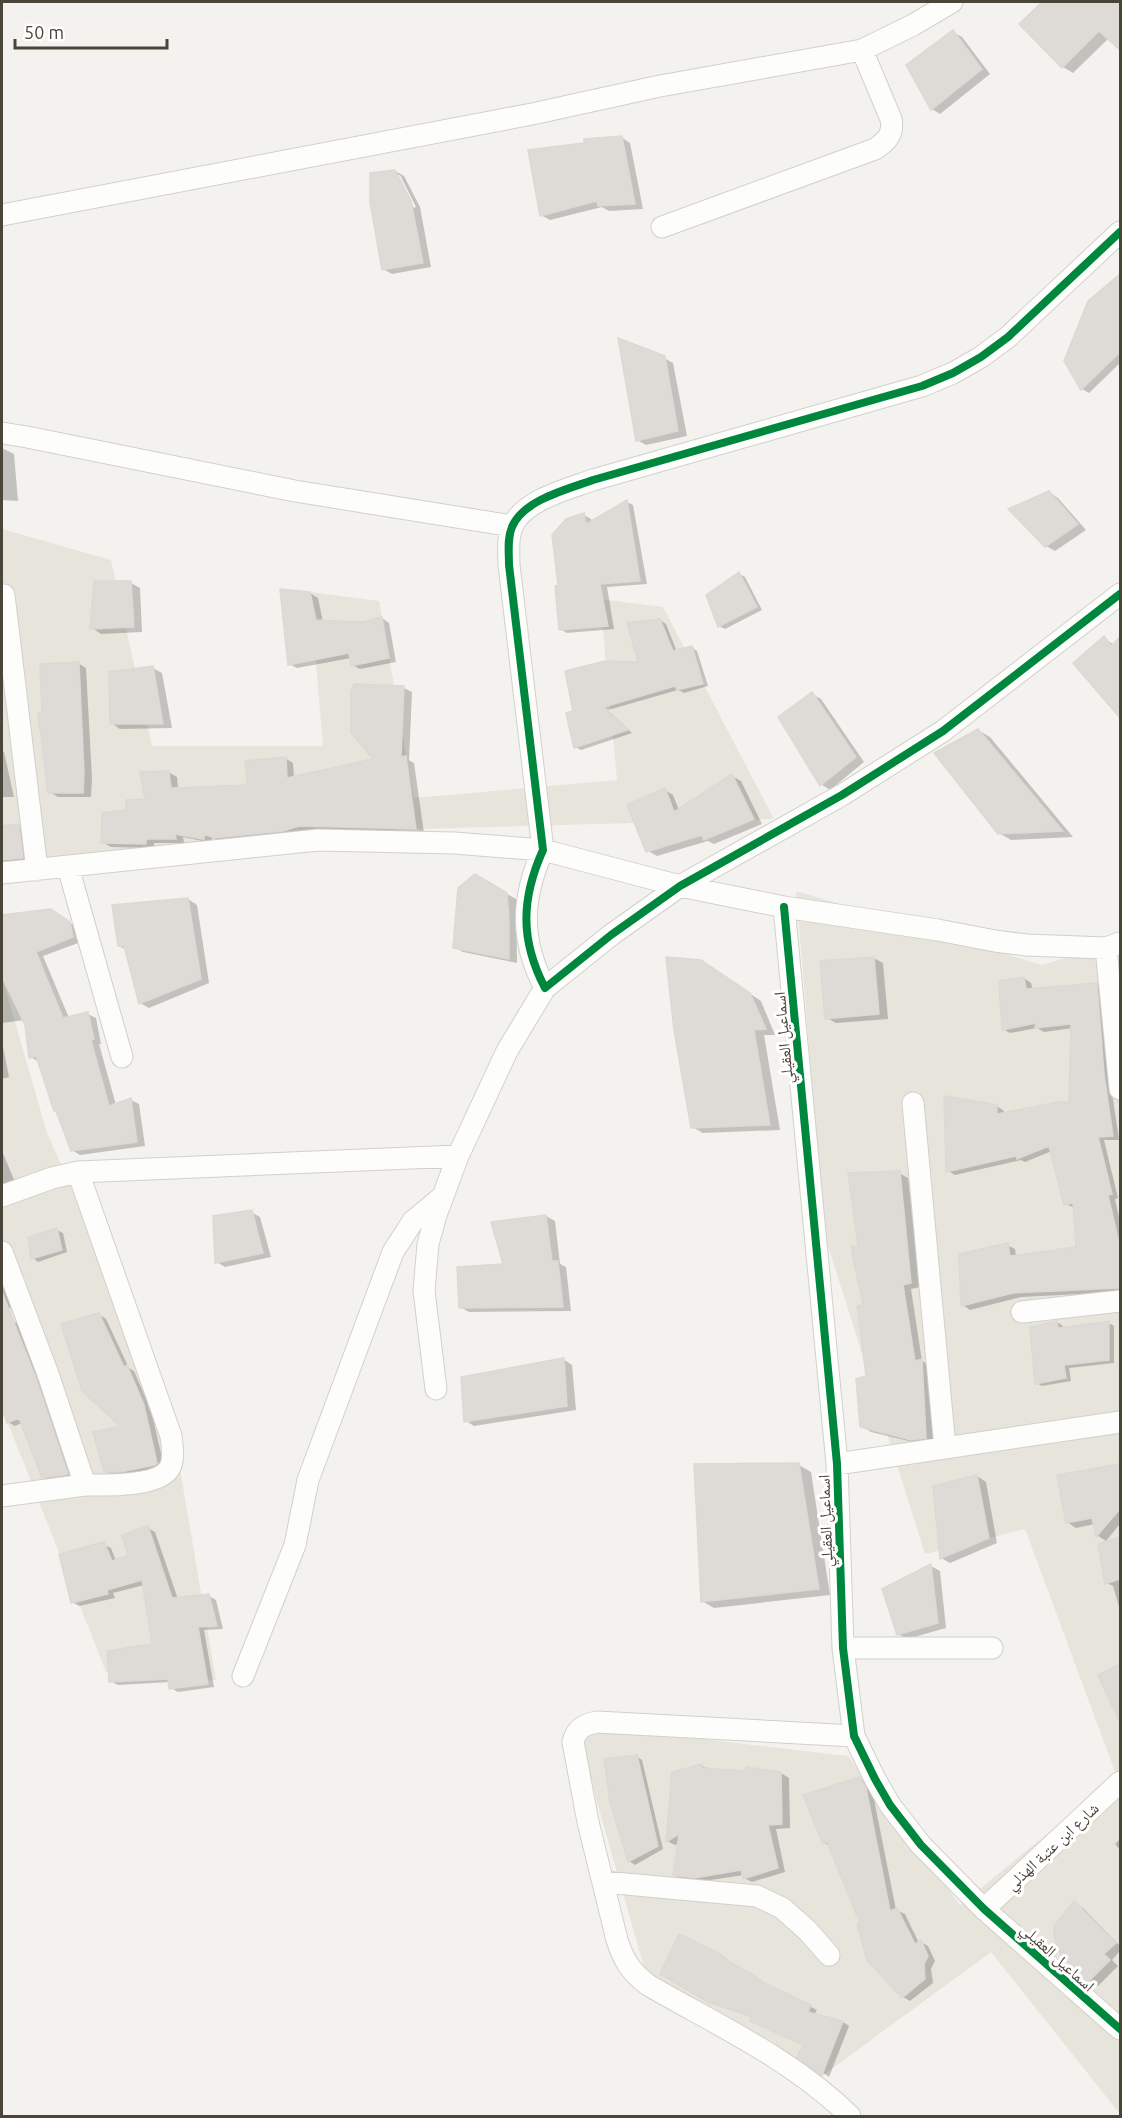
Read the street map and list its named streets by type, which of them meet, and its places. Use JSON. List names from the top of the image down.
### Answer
{
  "streets": {
    "street": ["اسماعيل العقيلي", "شارع ابن عتبة الهذلي"]
  },
  "crossings": [
    ["اسماعيل العقيلي", "شارع ابن عتبة الهذلي"]
  ],
  "scale_bar": "50 m"
}
